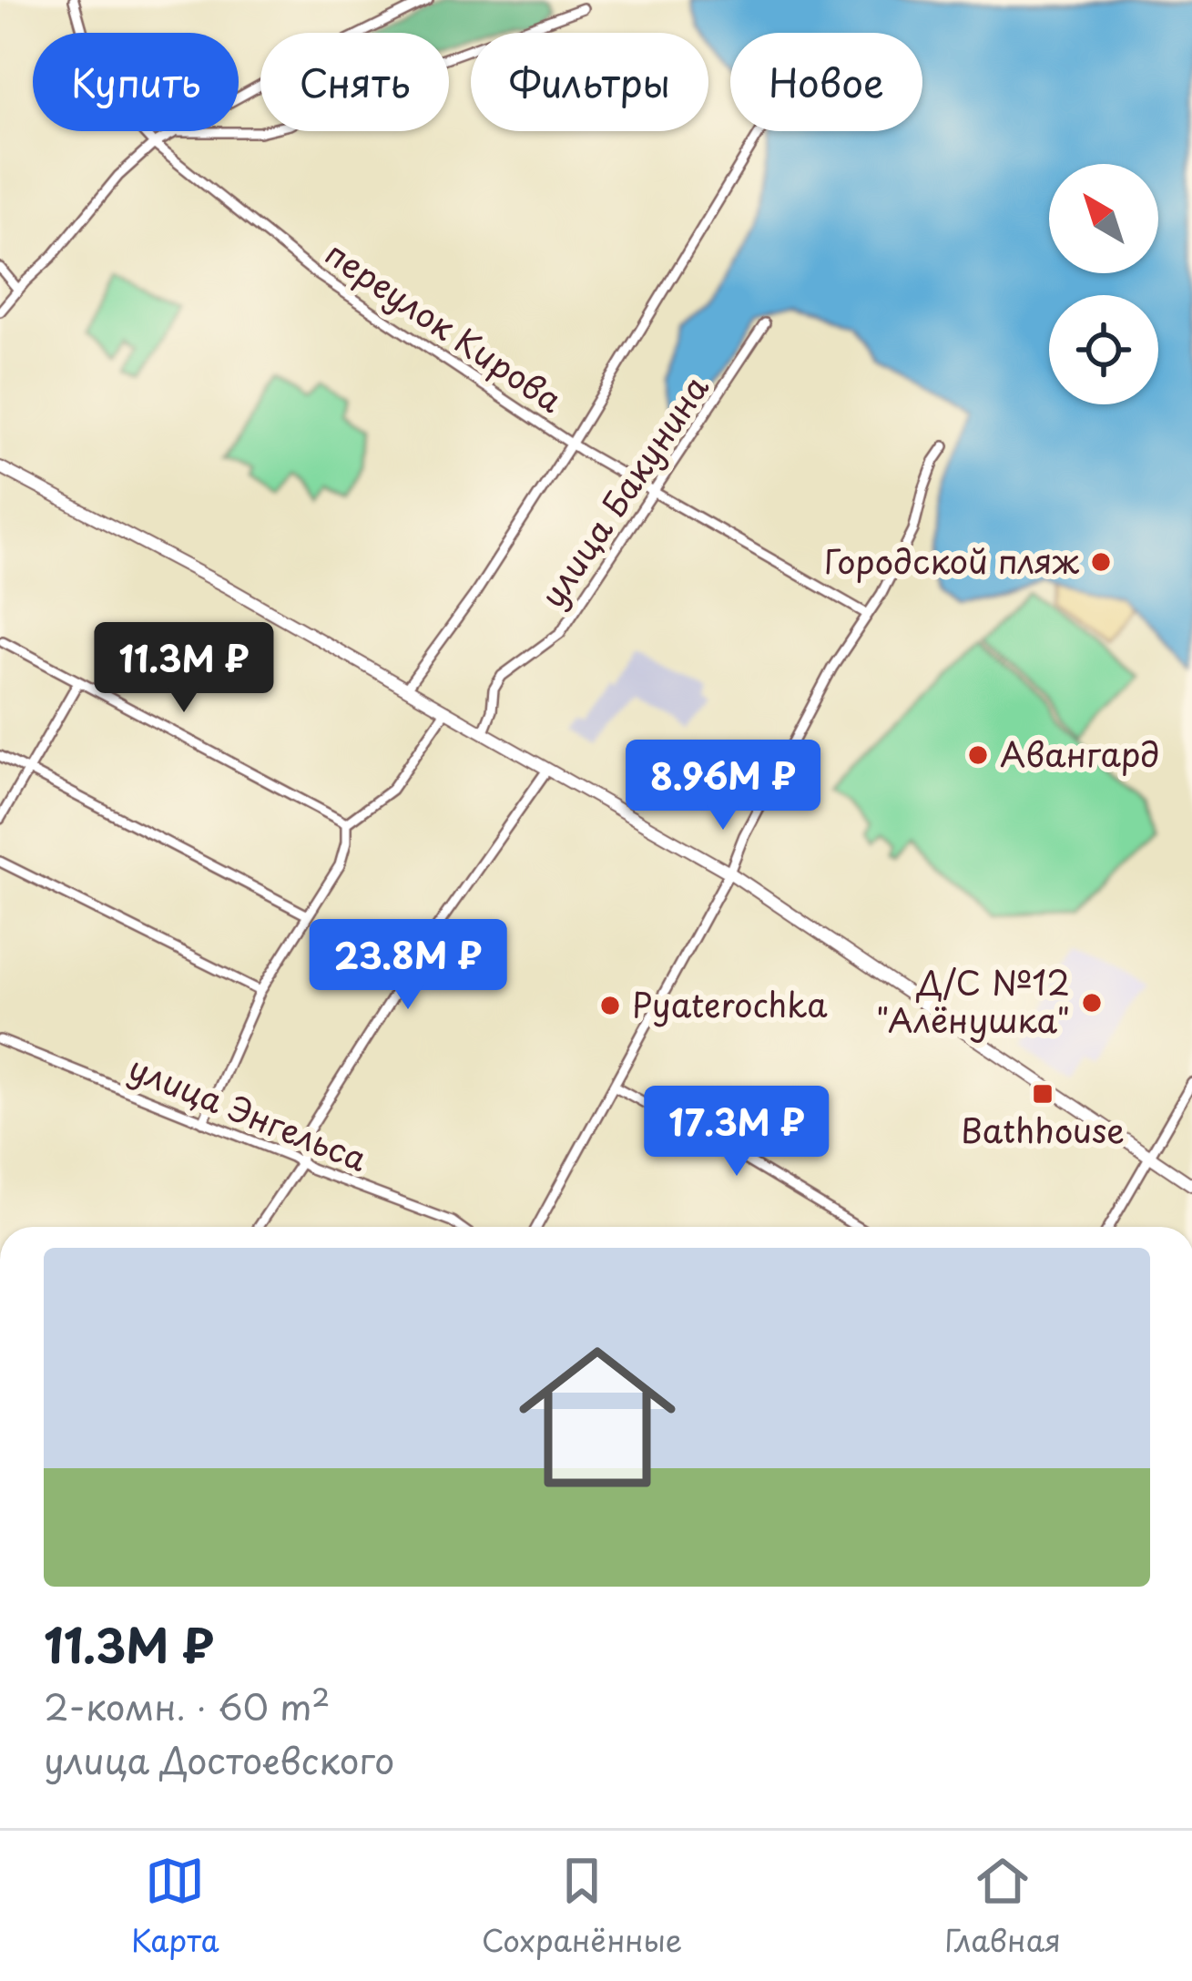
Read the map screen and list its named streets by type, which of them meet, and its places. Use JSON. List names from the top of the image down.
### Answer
{
  "streets": {
    "street": ["переулок Кирова", "улица Бакунина", "улица Энгельса"]
  },
  "crossings": [
    ["переулок Кирова", "улица Бакунина"]
  ],
  "places": {
    "other": [
      "Городской пляж",
      "Авангард",
      "Д/С №12 \"Алёнушка\"",
      "Pyaterochka"
    ],
    "transit": ["Bathhouse"]
  },
  "north": "top left",
  "page": {
    "chip": [
      "Купить",
      "Снять",
      "Фильтры",
      "Новое"
    ],
    "price": [
      "11.3M ₽",
      "8.96M ₽",
      "23.8M ₽",
      "17.3M ₽"
    ],
    "list": [
      {
        "name": "11.3M ₽",
        "note": "2-комн. · 60 m² · улица Достоевского"
      }
    ],
    "tabs": ["Карта", "Сохранённые", "Главная"]
  }
}
